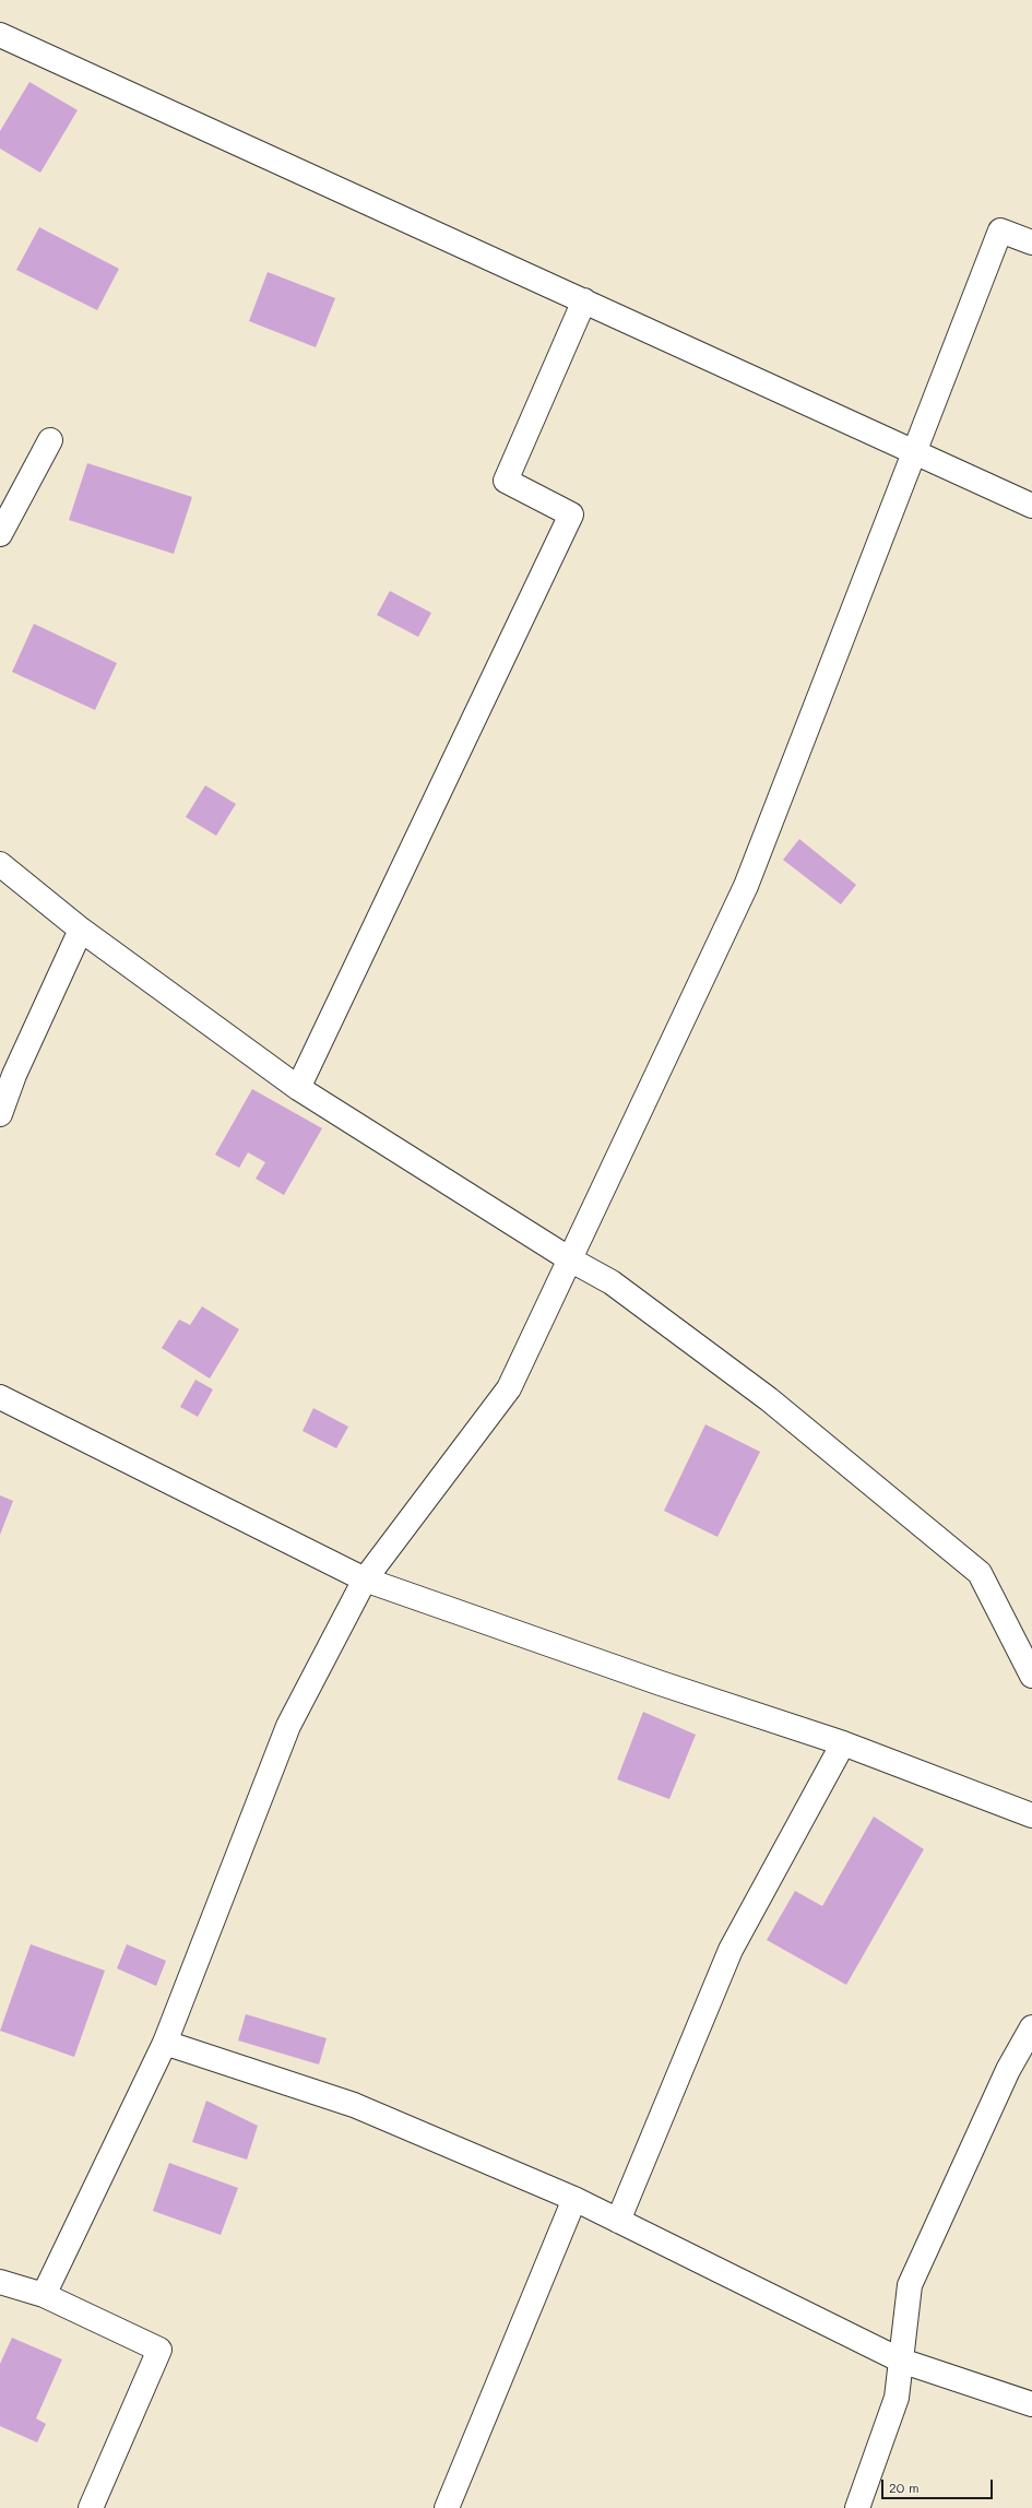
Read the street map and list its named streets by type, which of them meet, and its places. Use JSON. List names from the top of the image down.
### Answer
{
  "scale_bar": "20 m"
}
